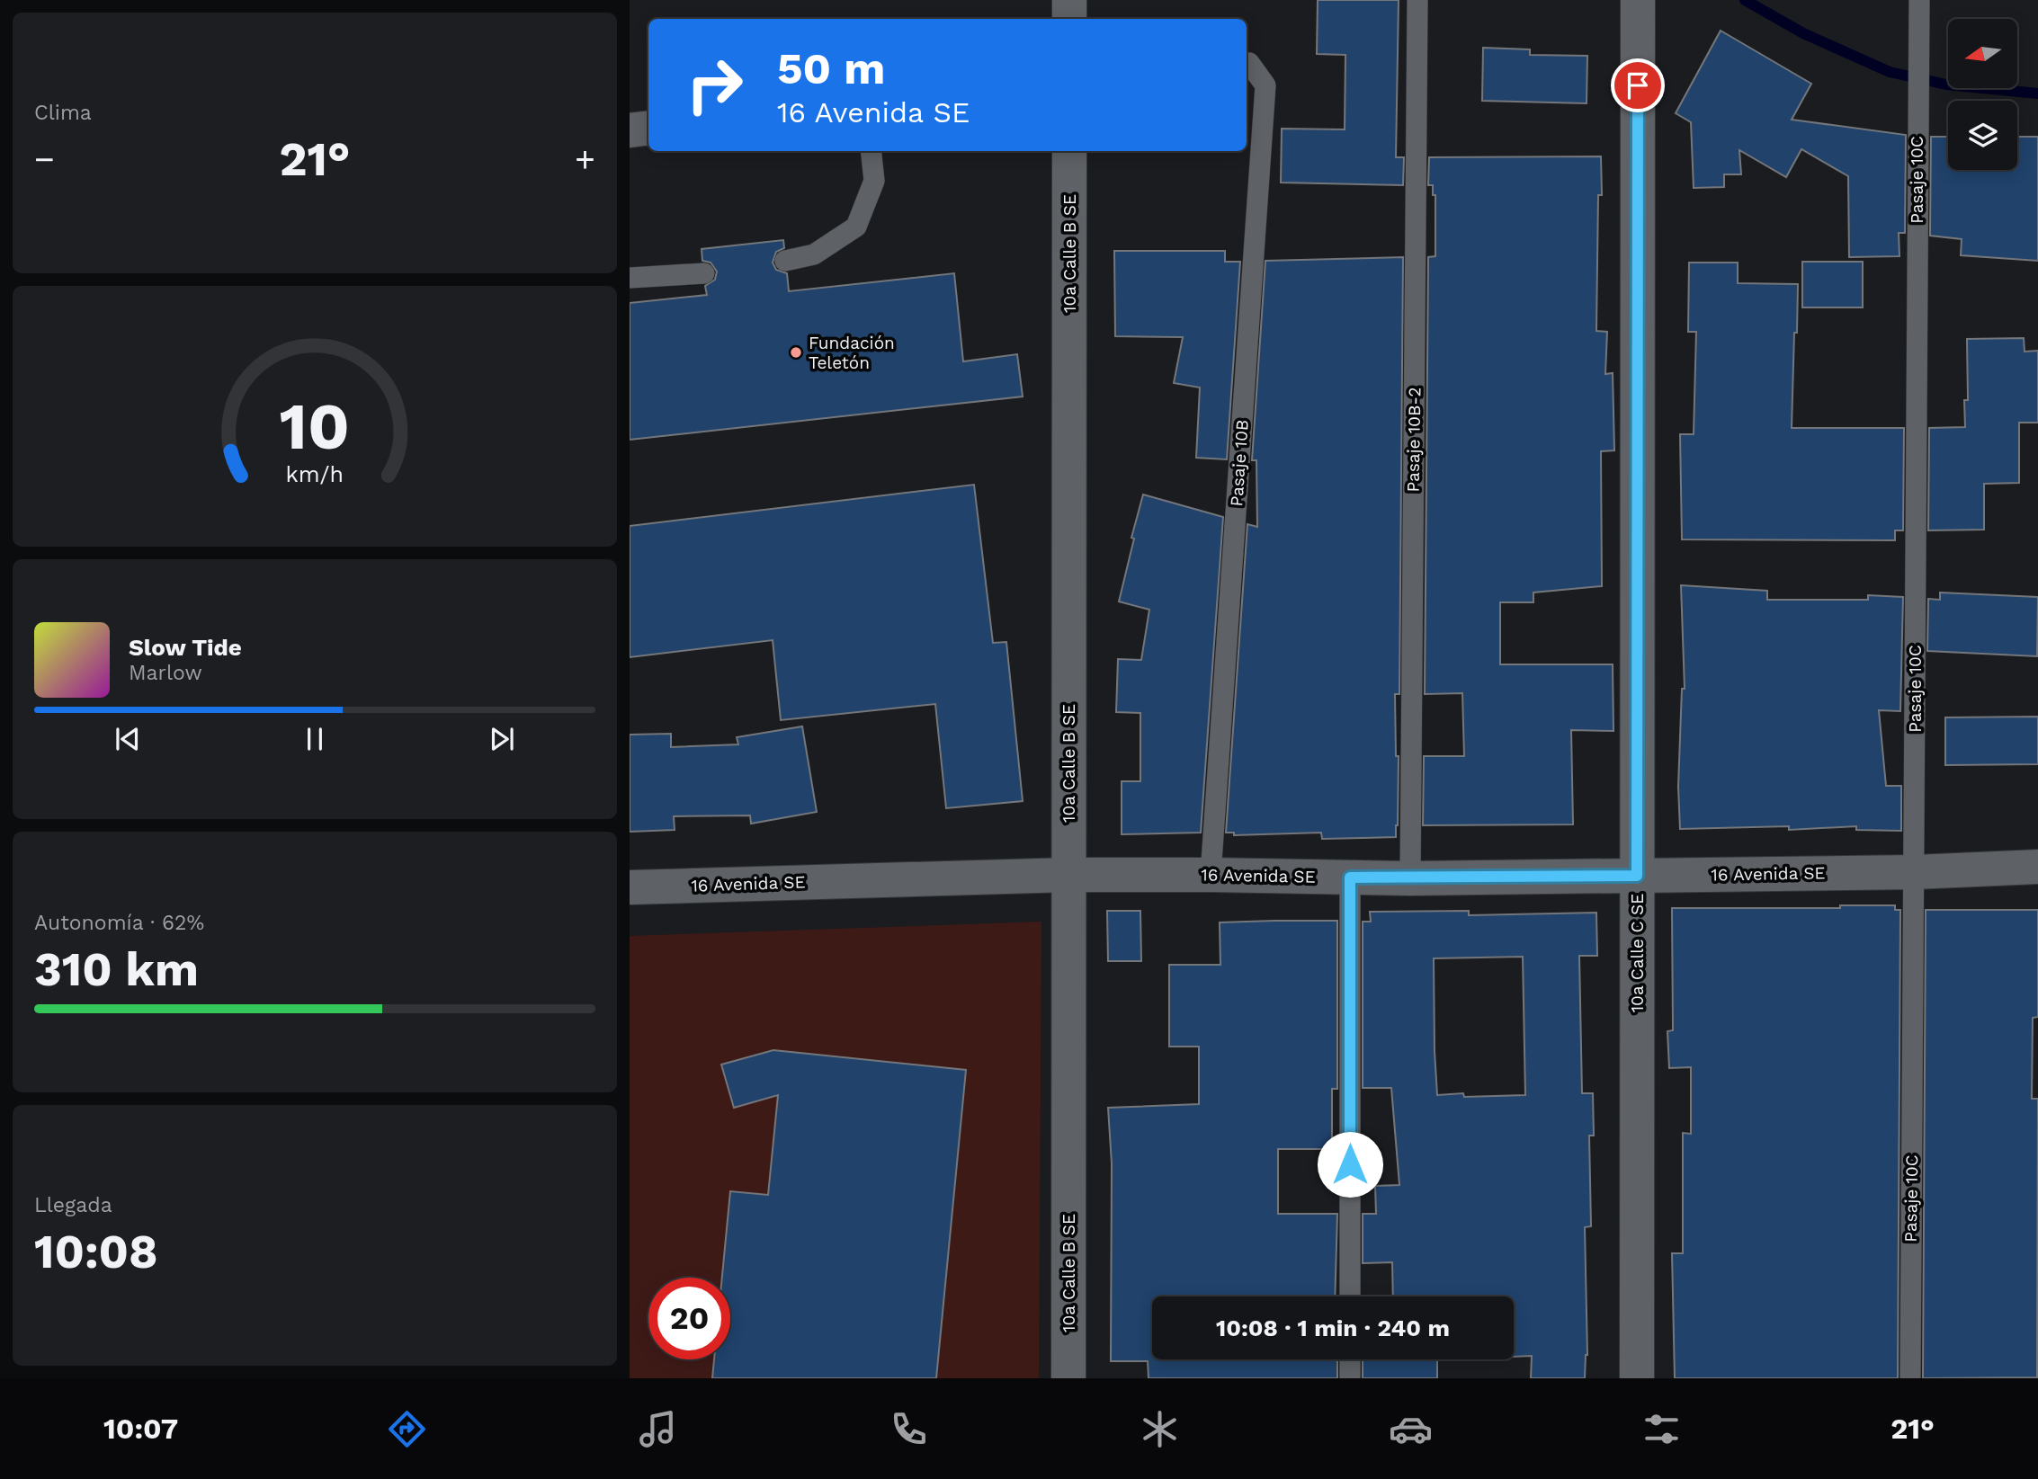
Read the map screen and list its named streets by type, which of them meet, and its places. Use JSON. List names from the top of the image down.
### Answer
{
  "streets": {
    "street": ["10a Calle B SE", "16 Avenida SE", "10a Calle C SE"],
    "lane": ["Pasaje 10C", "Pasaje 10B-2", "Pasaje 10B"]
  },
  "crossings": [
    ["Pasaje 10C", "16 Avenida SE"],
    ["10a Calle B SE", "16 Avenida SE"],
    ["Pasaje 10B-2", "16 Avenida SE"],
    ["Pasaje 10B", "16 Avenida SE"],
    ["16 Avenida SE", "10a Calle C SE"]
  ],
  "places": ["Fundación Teletón"],
  "north": "left",
  "page": {
    "tile": [
      "Clima",
      ["Autonomía · 62%", "310 km"],
      ["Llegada", "10:08"]
    ],
    "turn": ["50 m", "16 Avenida SE"],
    "heat": ["−", "21°", "+"],
    "song": ["Slow Tide", "Marlow"],
    "limit": "20",
    "trip": "10:08 · 1 min · 240 m",
    "tabs": ["10:07", "21°"],
    "gauge": ["10", "km/h"]
  }
}
